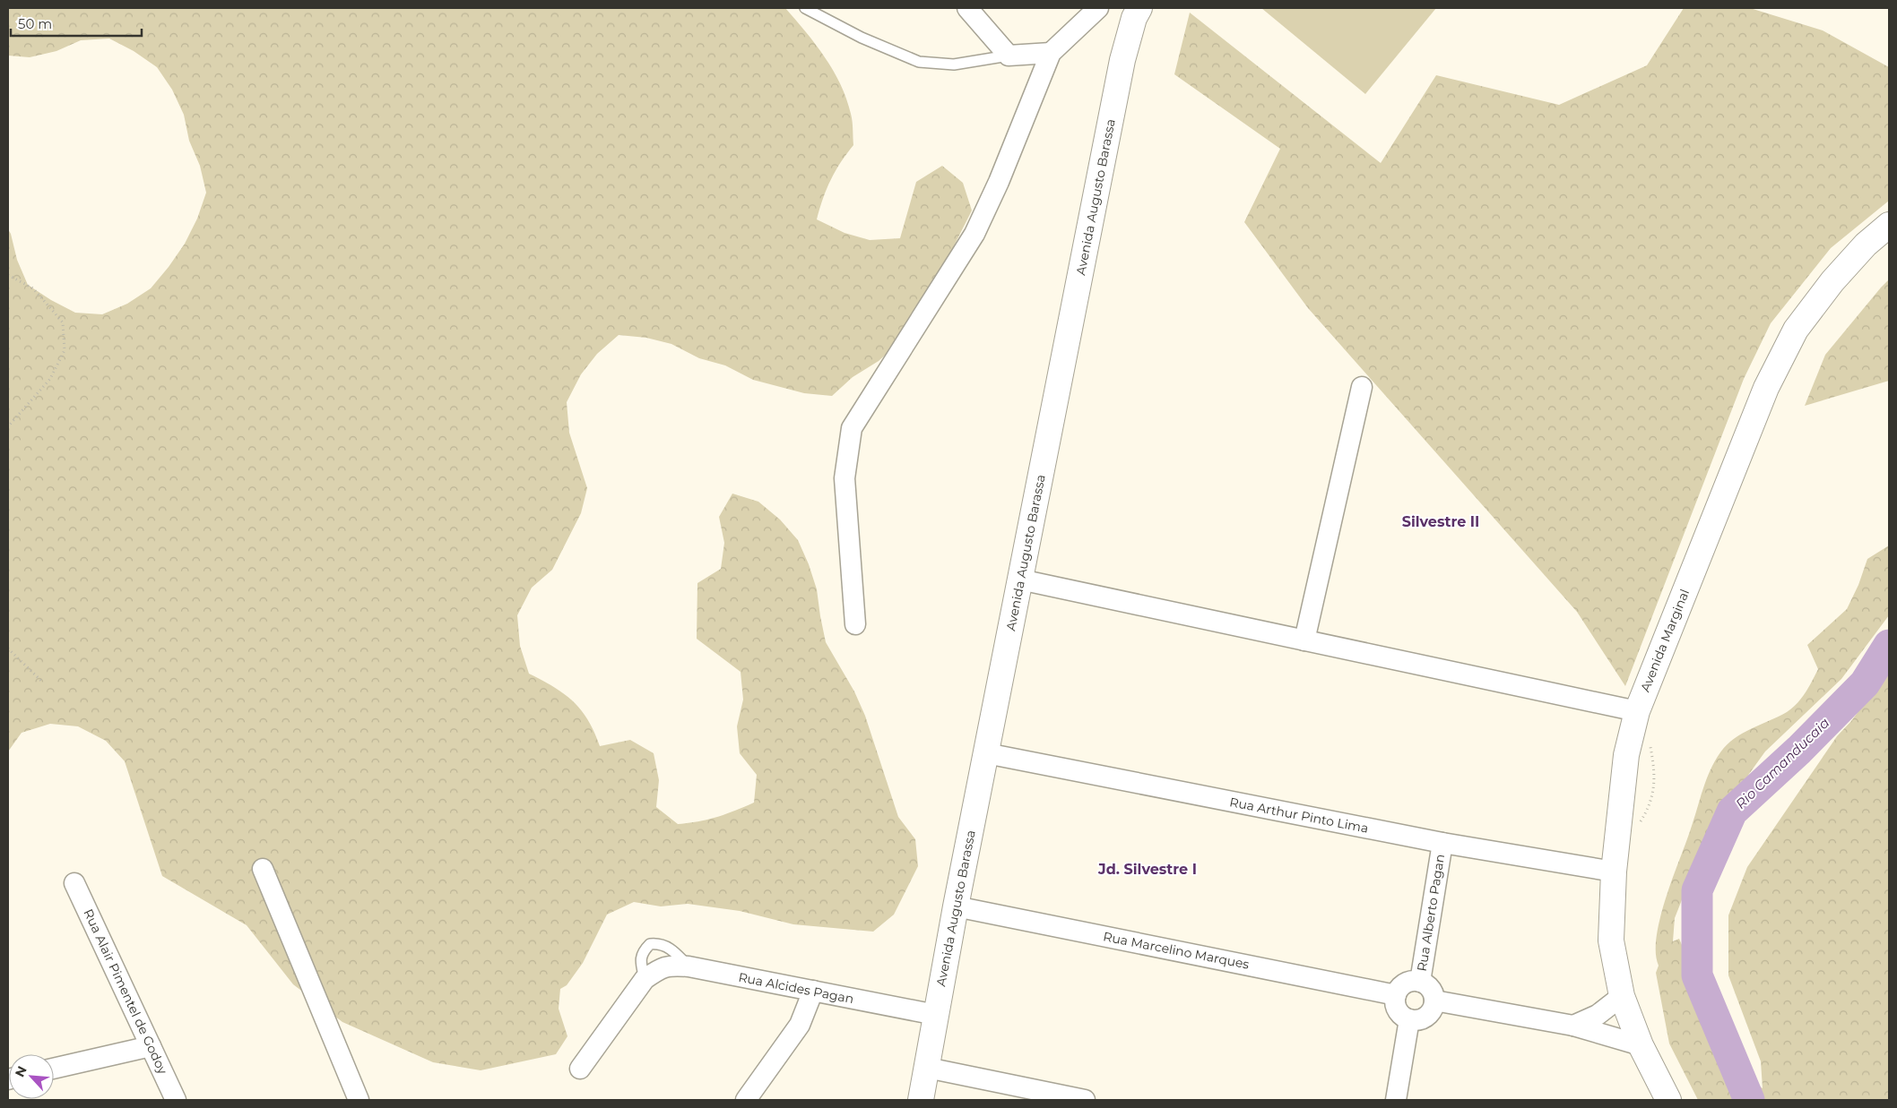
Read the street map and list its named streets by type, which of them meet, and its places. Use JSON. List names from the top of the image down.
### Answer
{
  "streets": {
    "street": [
      "Avenida Augusto Barassa",
      "Avenida Marginal",
      "Rua Arthur Pinto Lima",
      "Rua Alberto Pagan",
      "Rua Marcelino Marques",
      "Rua Alcides Pagan",
      "Rua Alair Pimentel de Godoy"
    ]
  },
  "crossings": [
    ["Avenida Augusto Barassa", "Rua Arthur Pinto Lima"],
    ["Avenida Augusto Barassa", "Rua Marcelino Marques"],
    ["Avenida Augusto Barassa", "Rua Alcides Pagan"],
    ["Avenida Marginal", "Rua Arthur Pinto Lima"],
    ["Rua Arthur Pinto Lima", "Rua Alberto Pagan"],
    ["Rua Alberto Pagan", "Rua Marcelino Marques"]
  ],
  "districts": ["Silvestre II", "Jd. Silvestre I"],
  "water": ["Rio Camanducaia"],
  "scale_bar": "50 m",
  "north": "top left"
}
